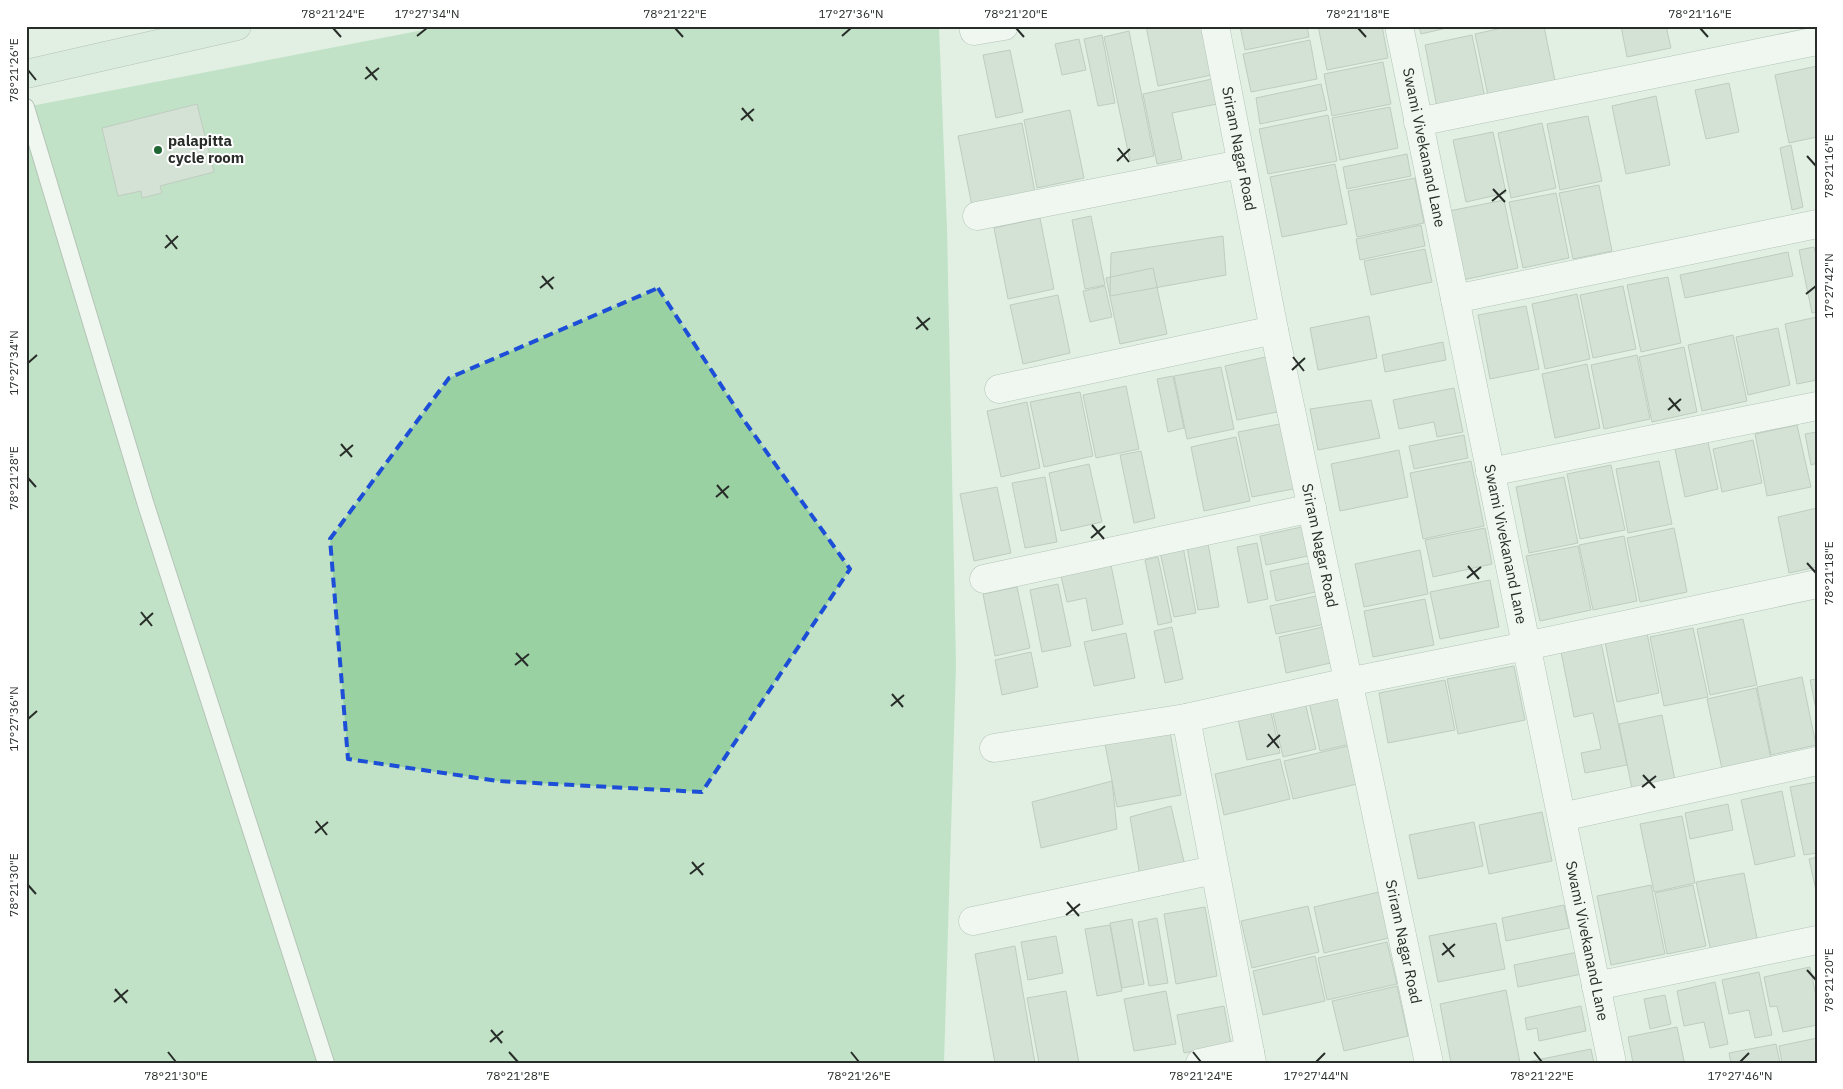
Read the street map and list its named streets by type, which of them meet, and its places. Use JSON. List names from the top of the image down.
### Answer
{
  "streets": {
    "street": ["Sriram Nagar Road", "Swami Vivekanand Lane"]
  },
  "places": ["palapitta cycle room"],
  "coordinates": [
    "78°21'24\"E",
    "17°27'34\"N",
    "78°21'22\"E",
    "17°27'36\"N",
    "78°21'20\"E",
    "78°21'18\"E",
    "78°21'16\"E",
    "78°21'26\"E",
    "17°27'42\"N",
    "78°21'28\"E",
    "78°21'30\"E",
    "17°27'44\"N",
    "17°27'46\"N"
  ]
}
